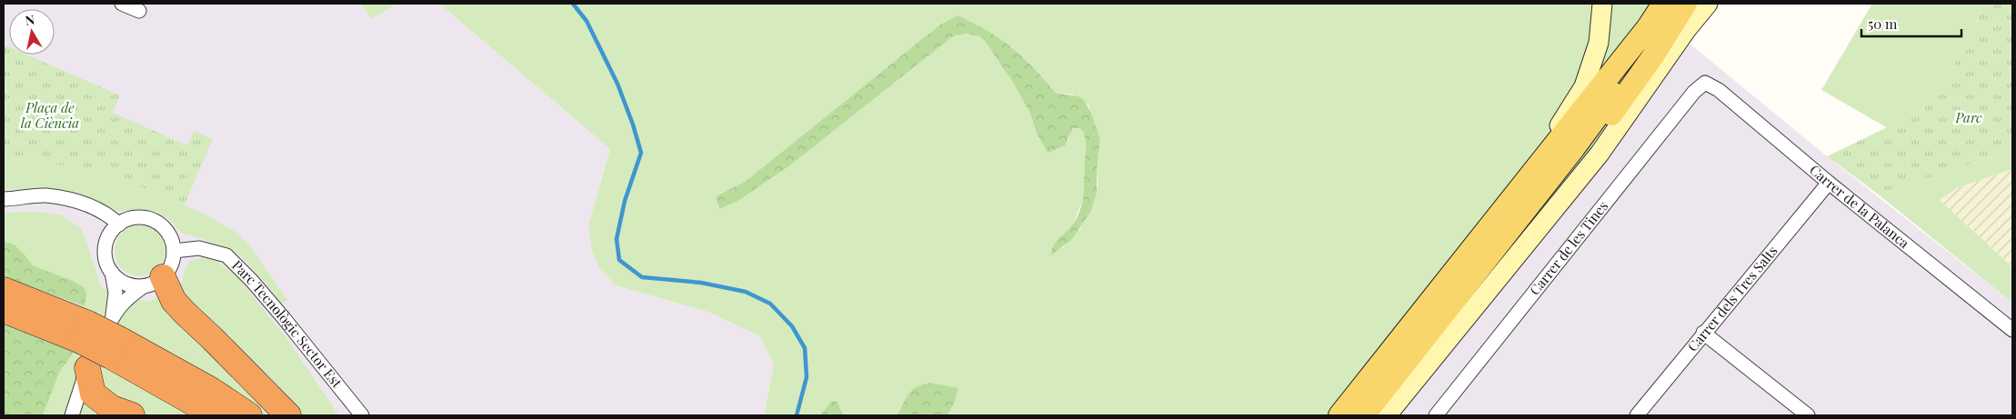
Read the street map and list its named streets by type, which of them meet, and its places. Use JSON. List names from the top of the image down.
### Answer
{
  "streets": {
    "street": [
      "Carrer de la Palanca",
      "Carrer de les Tines",
      "Carrer dels Tres Salts",
      "Parc Tecnològic Sector Est"
    ]
  },
  "crossings": [
    ["Carrer de la Palanca", "Carrer de les Tines"],
    ["Carrer de la Palanca", "Carrer dels Tres Salts"]
  ],
  "parks": ["Plaça de la Ciència", "Parc"],
  "scale_bar": "50 m",
  "north": "top"
}
